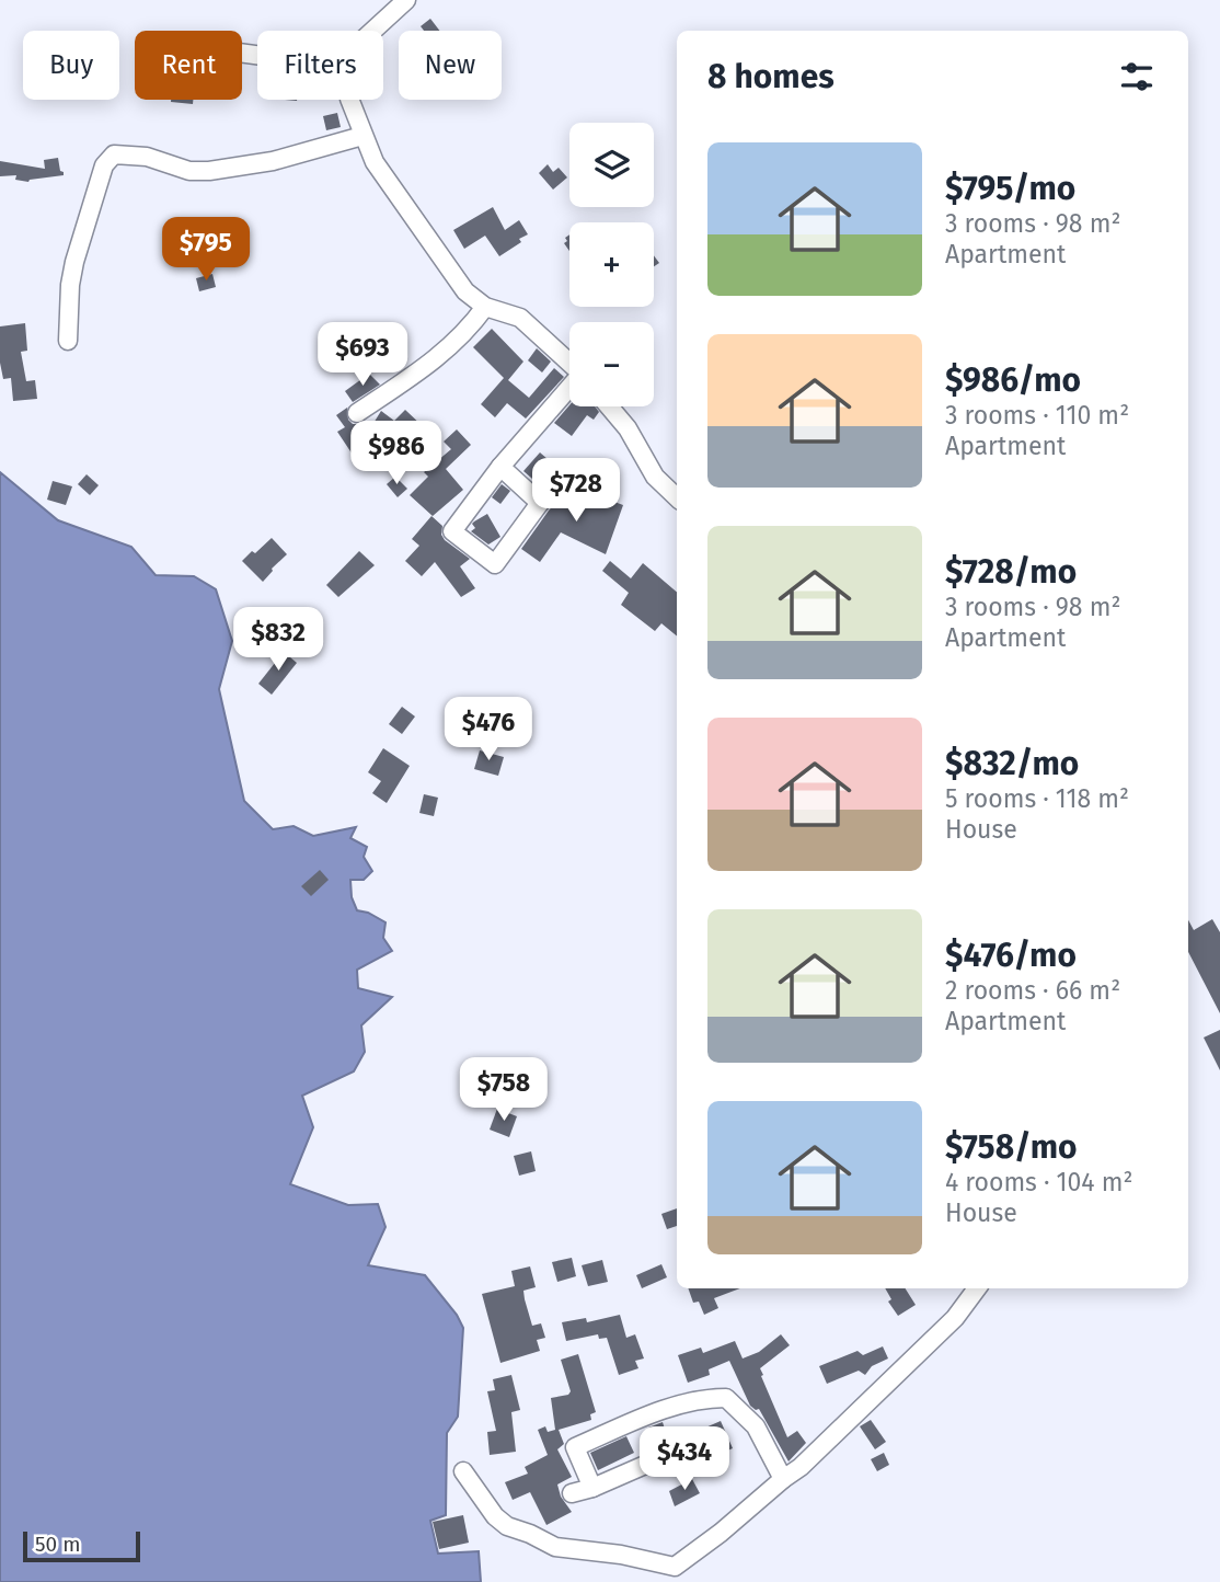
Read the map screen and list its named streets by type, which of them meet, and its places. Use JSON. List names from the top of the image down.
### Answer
{
  "scale_bar": "50 m",
  "page": {
    "chip": [
      "Buy",
      "Rent",
      "Filters",
      "New"
    ],
    "heading": "8 homes",
    "map_buttons": ["+", "−"],
    "list": [
      {
        "name": "$795/mo",
        "note": "3 rooms · 98 m² · Apartment"
      },
      {
        "name": "$986/mo",
        "note": "3 rooms · 110 m² · Apartment"
      },
      {
        "name": "$728/mo",
        "note": "3 rooms · 98 m² · Apartment"
      },
      {
        "name": "$832/mo",
        "note": "5 rooms · 118 m² · House"
      },
      {
        "name": "$476/mo",
        "note": "2 rooms · 66 m² · Apartment"
      },
      {
        "name": "$758/mo",
        "note": "4 rooms · 104 m² · House"
      }
    ],
    "price": [
      "$795",
      "$693",
      "$986",
      "$728",
      "$832",
      "$476",
      "$758",
      "$434"
    ],
    "scale": "50 m"
  }
}
